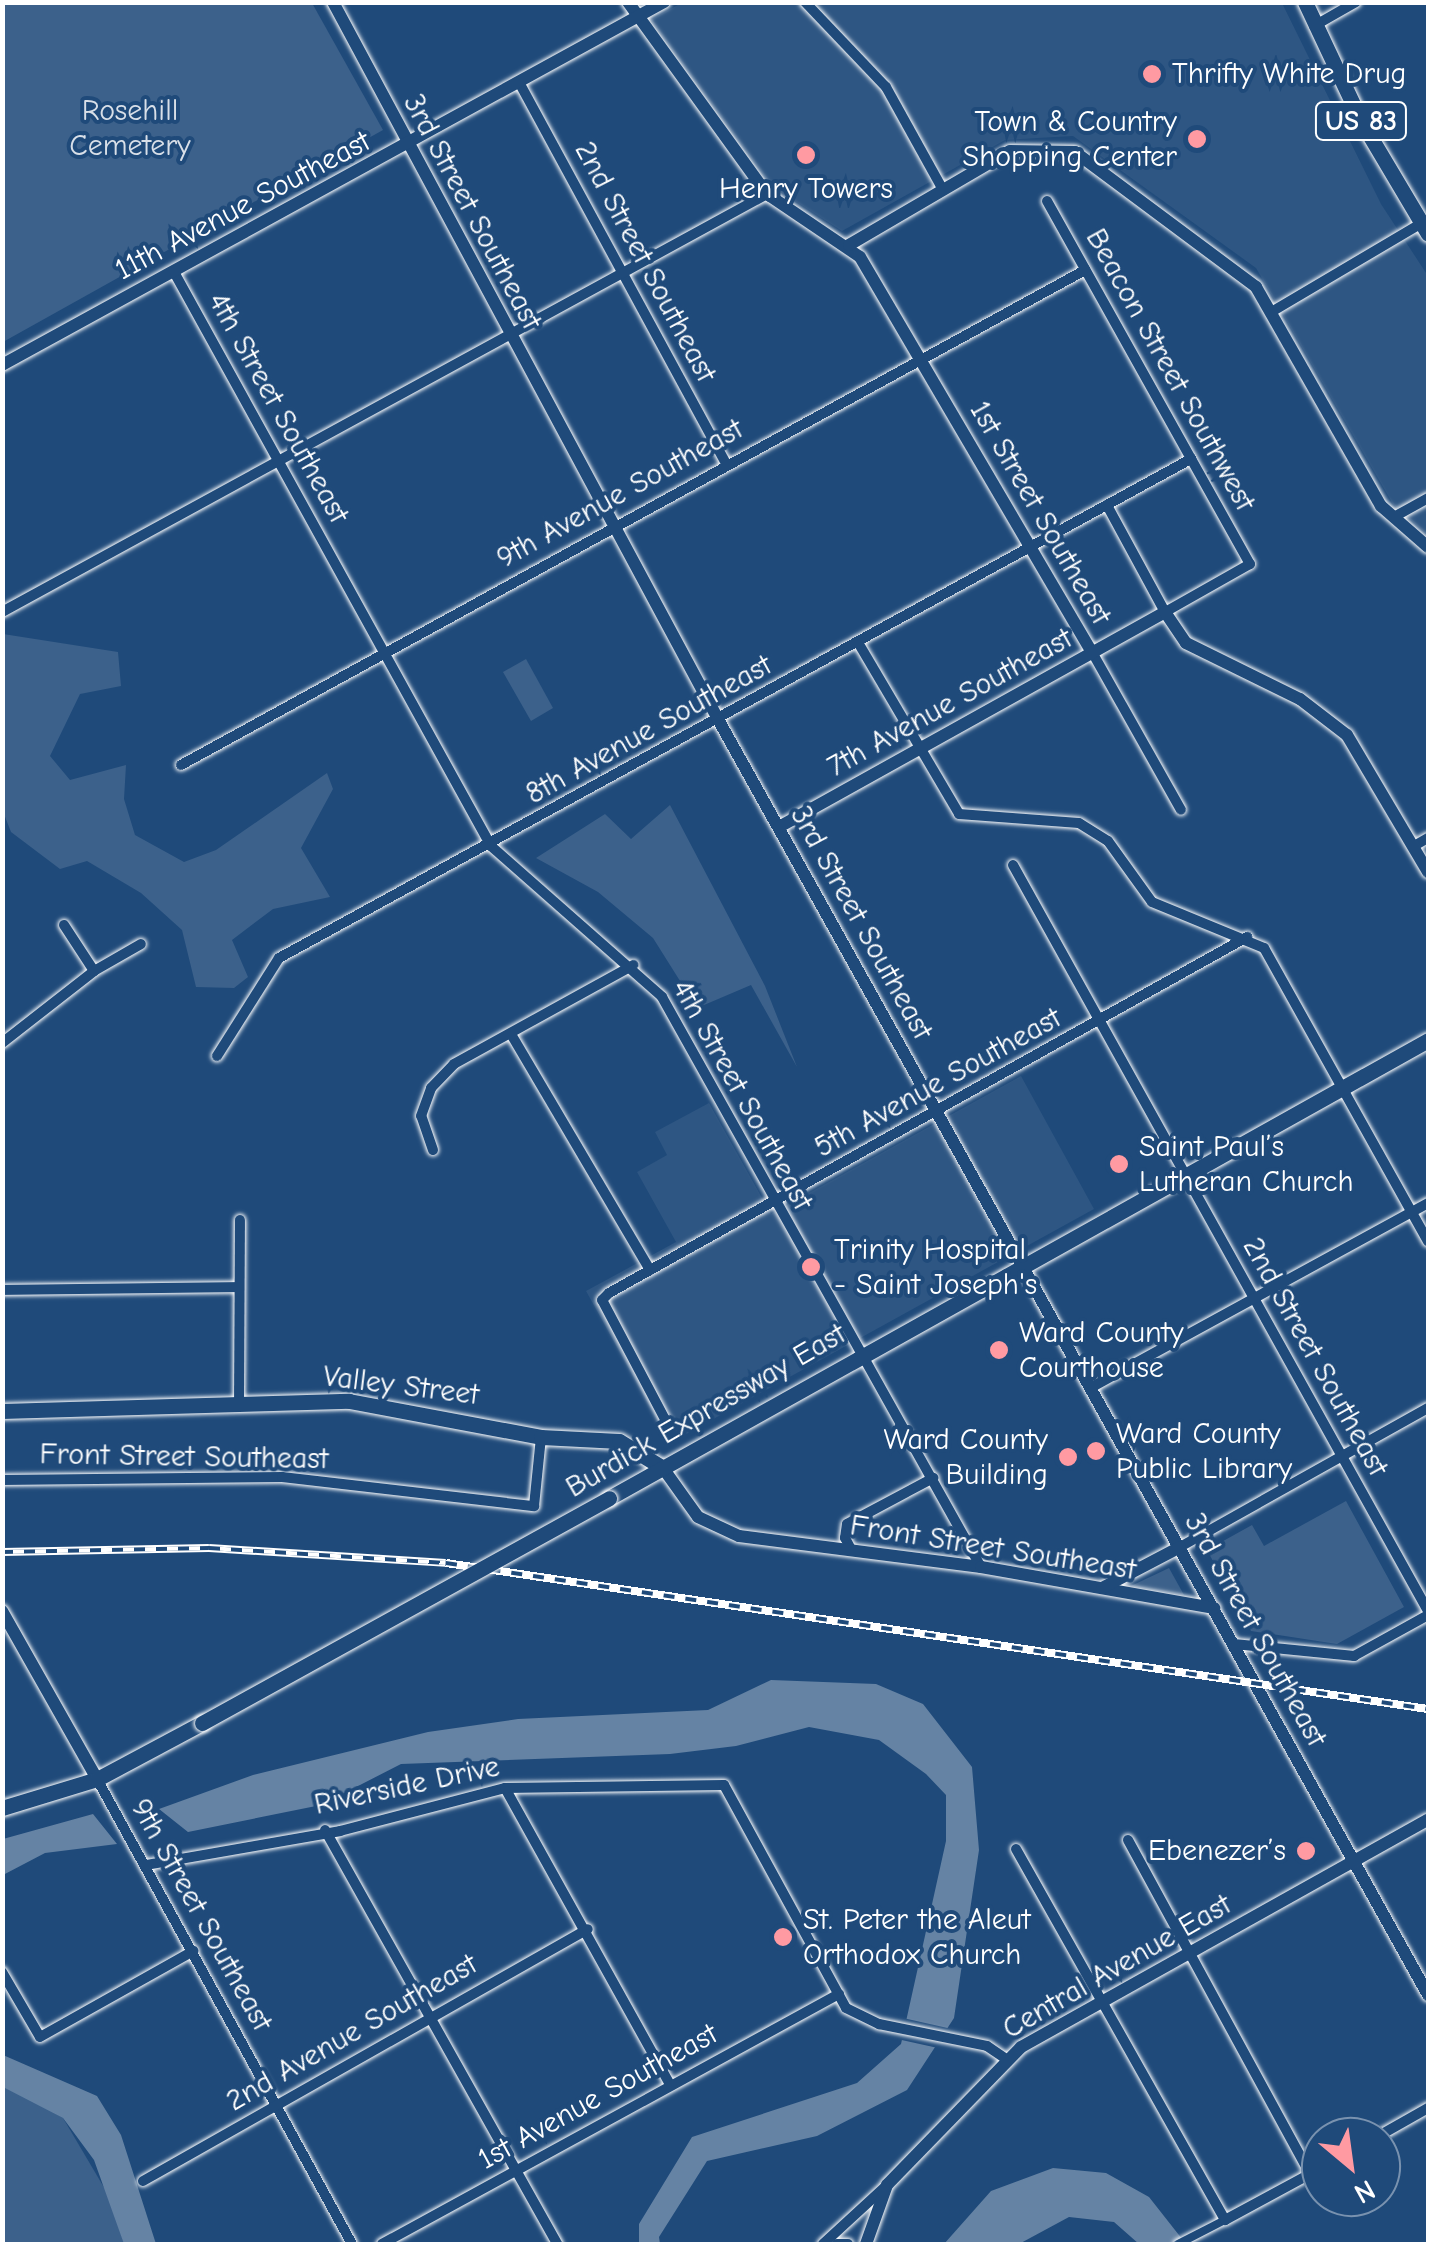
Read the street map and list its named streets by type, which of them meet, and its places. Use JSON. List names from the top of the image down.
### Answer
{
  "streets": {
    "main road": ["US 83", "Valley Street", "Burdick Expressway East"],
    "street": [
      "11th Avenue Southeast",
      "3rd Street Southeast",
      "2nd Street Southeast",
      "Beacon Street Southwest",
      "4th Street Southeast",
      "9th Avenue Southeast",
      "1st Street Southeast",
      "7th Avenue Southeast",
      "8th Avenue Southeast",
      "5th Avenue Southeast",
      "Front Street Southeast",
      "Riverside Drive",
      "9th Street Southeast",
      "Central Avenue East",
      "2nd Avenue Southeast",
      "1st Avenue Southeast"
    ]
  },
  "crossings": [
    ["11th Avenue Southeast", "3rd Street Southeast"],
    ["11th Avenue Southeast", "2nd Street Southeast"],
    ["11th Avenue Southeast", "4th Street Southeast"],
    ["3rd Street Southeast", "9th Avenue Southeast"],
    ["3rd Street Southeast", "7th Avenue Southeast"],
    ["3rd Street Southeast", "8th Avenue Southeast"],
    ["3rd Street Southeast", "5th Avenue Southeast"],
    ["3rd Street Southeast", "Burdick Expressway East"],
    ["3rd Street Southeast", "Front Street Southeast"],
    ["3rd Street Southeast", "Central Avenue East"],
    ["2nd Street Southeast", "9th Avenue Southeast"],
    ["2nd Street Southeast", "5th Avenue Southeast"],
    ["2nd Street Southeast", "Burdick Expressway East"],
    ["Beacon Street Southwest", "9th Avenue Southeast"],
    ["Beacon Street Southwest", "7th Avenue Southeast"],
    ["Beacon Street Southwest", "8th Avenue Southeast"],
    ["4th Street Southeast", "9th Avenue Southeast"],
    ["4th Street Southeast", "8th Avenue Southeast"],
    ["4th Street Southeast", "5th Avenue Southeast"],
    ["4th Street Southeast", "Burdick Expressway East"],
    ["4th Street Southeast", "Front Street Southeast"],
    ["9th Avenue Southeast", "1st Street Southeast"],
    ["1st Street Southeast", "7th Avenue Southeast"],
    ["1st Street Southeast", "8th Avenue Southeast"],
    ["Valley Street", "Burdick Expressway East"],
    ["Valley Street", "Front Street Southeast"],
    ["Burdick Expressway East", "Front Street Southeast"],
    ["Burdick Expressway East", "9th Street Southeast"],
    ["Riverside Drive", "9th Street Southeast"],
    ["Riverside Drive", "1st Avenue Southeast"],
    ["9th Street Southeast", "2nd Avenue Southeast"]
  ],
  "parks": ["Rosehill Cemetery"],
  "places": [
    "Thrifty White Drug",
    "Town & Country Shopping Center",
    "Henry Towers",
    "Saint Paul’s Lutheran Church",
    "Trinity Hospital - Saint Joseph's",
    "Ward County Courthouse",
    "Ward County Public Library",
    "Ward County Building",
    "Ebenezer’s",
    "St. Peter the Aleut Orthodox Church"
  ],
  "north": "bottom right"
}
